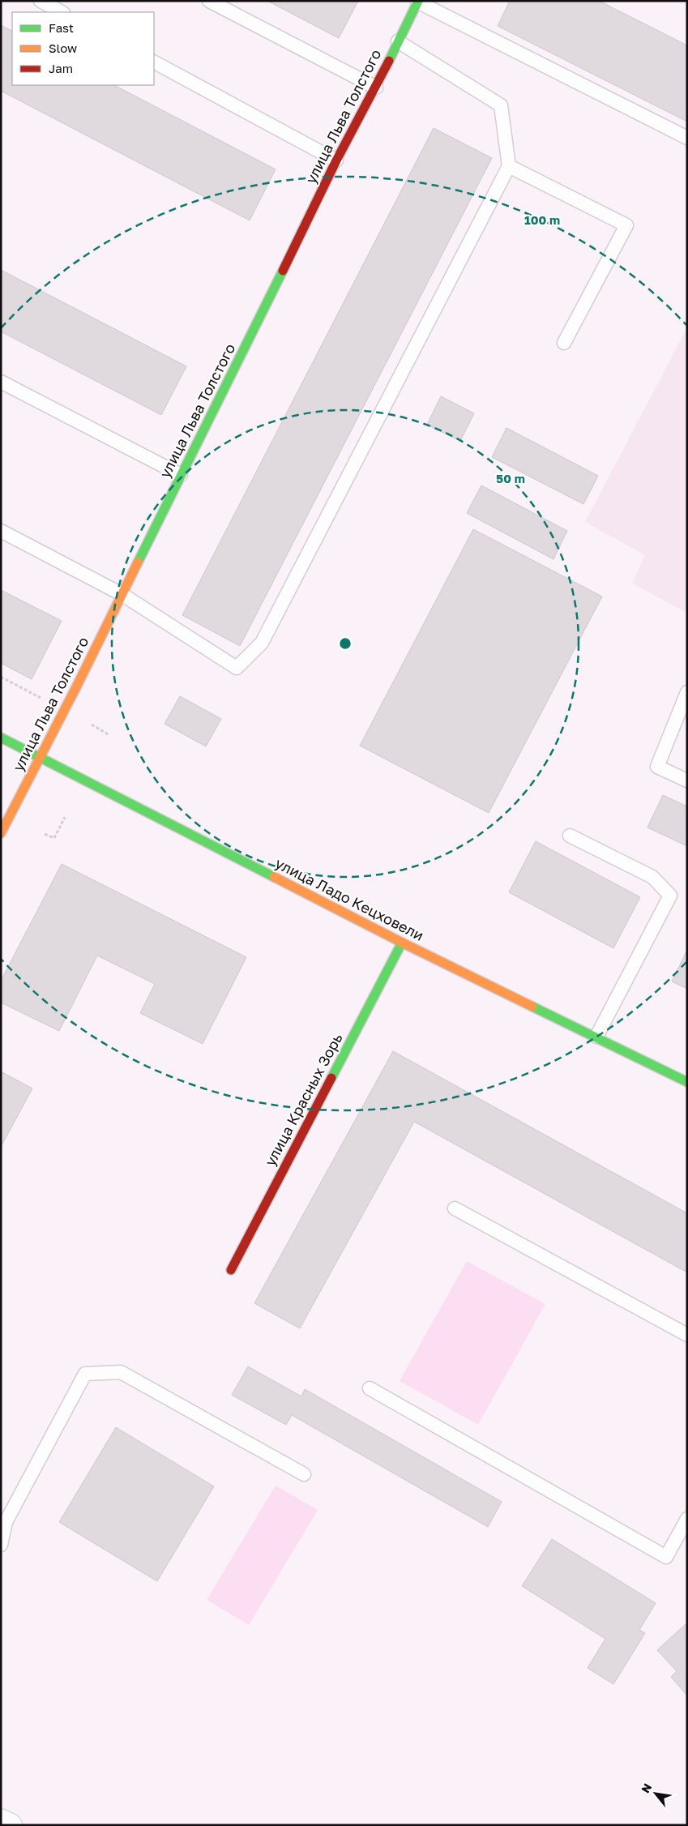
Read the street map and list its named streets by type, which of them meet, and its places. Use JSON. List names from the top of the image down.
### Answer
{
  "streets": {
    "street": ["улица Льва Толстого", "улица Ладо Кецховели", "улица Красных Зорь"]
  },
  "crossings": [
    ["улица Льва Толстого", "улица Ладо Кецховели"],
    ["улица Ладо Кецховели", "улица Красных Зорь"]
  ],
  "legend": ["Fast", "Slow", "Jam"],
  "north": "top left",
  "rings": ["100 m", "50 m"]
}
